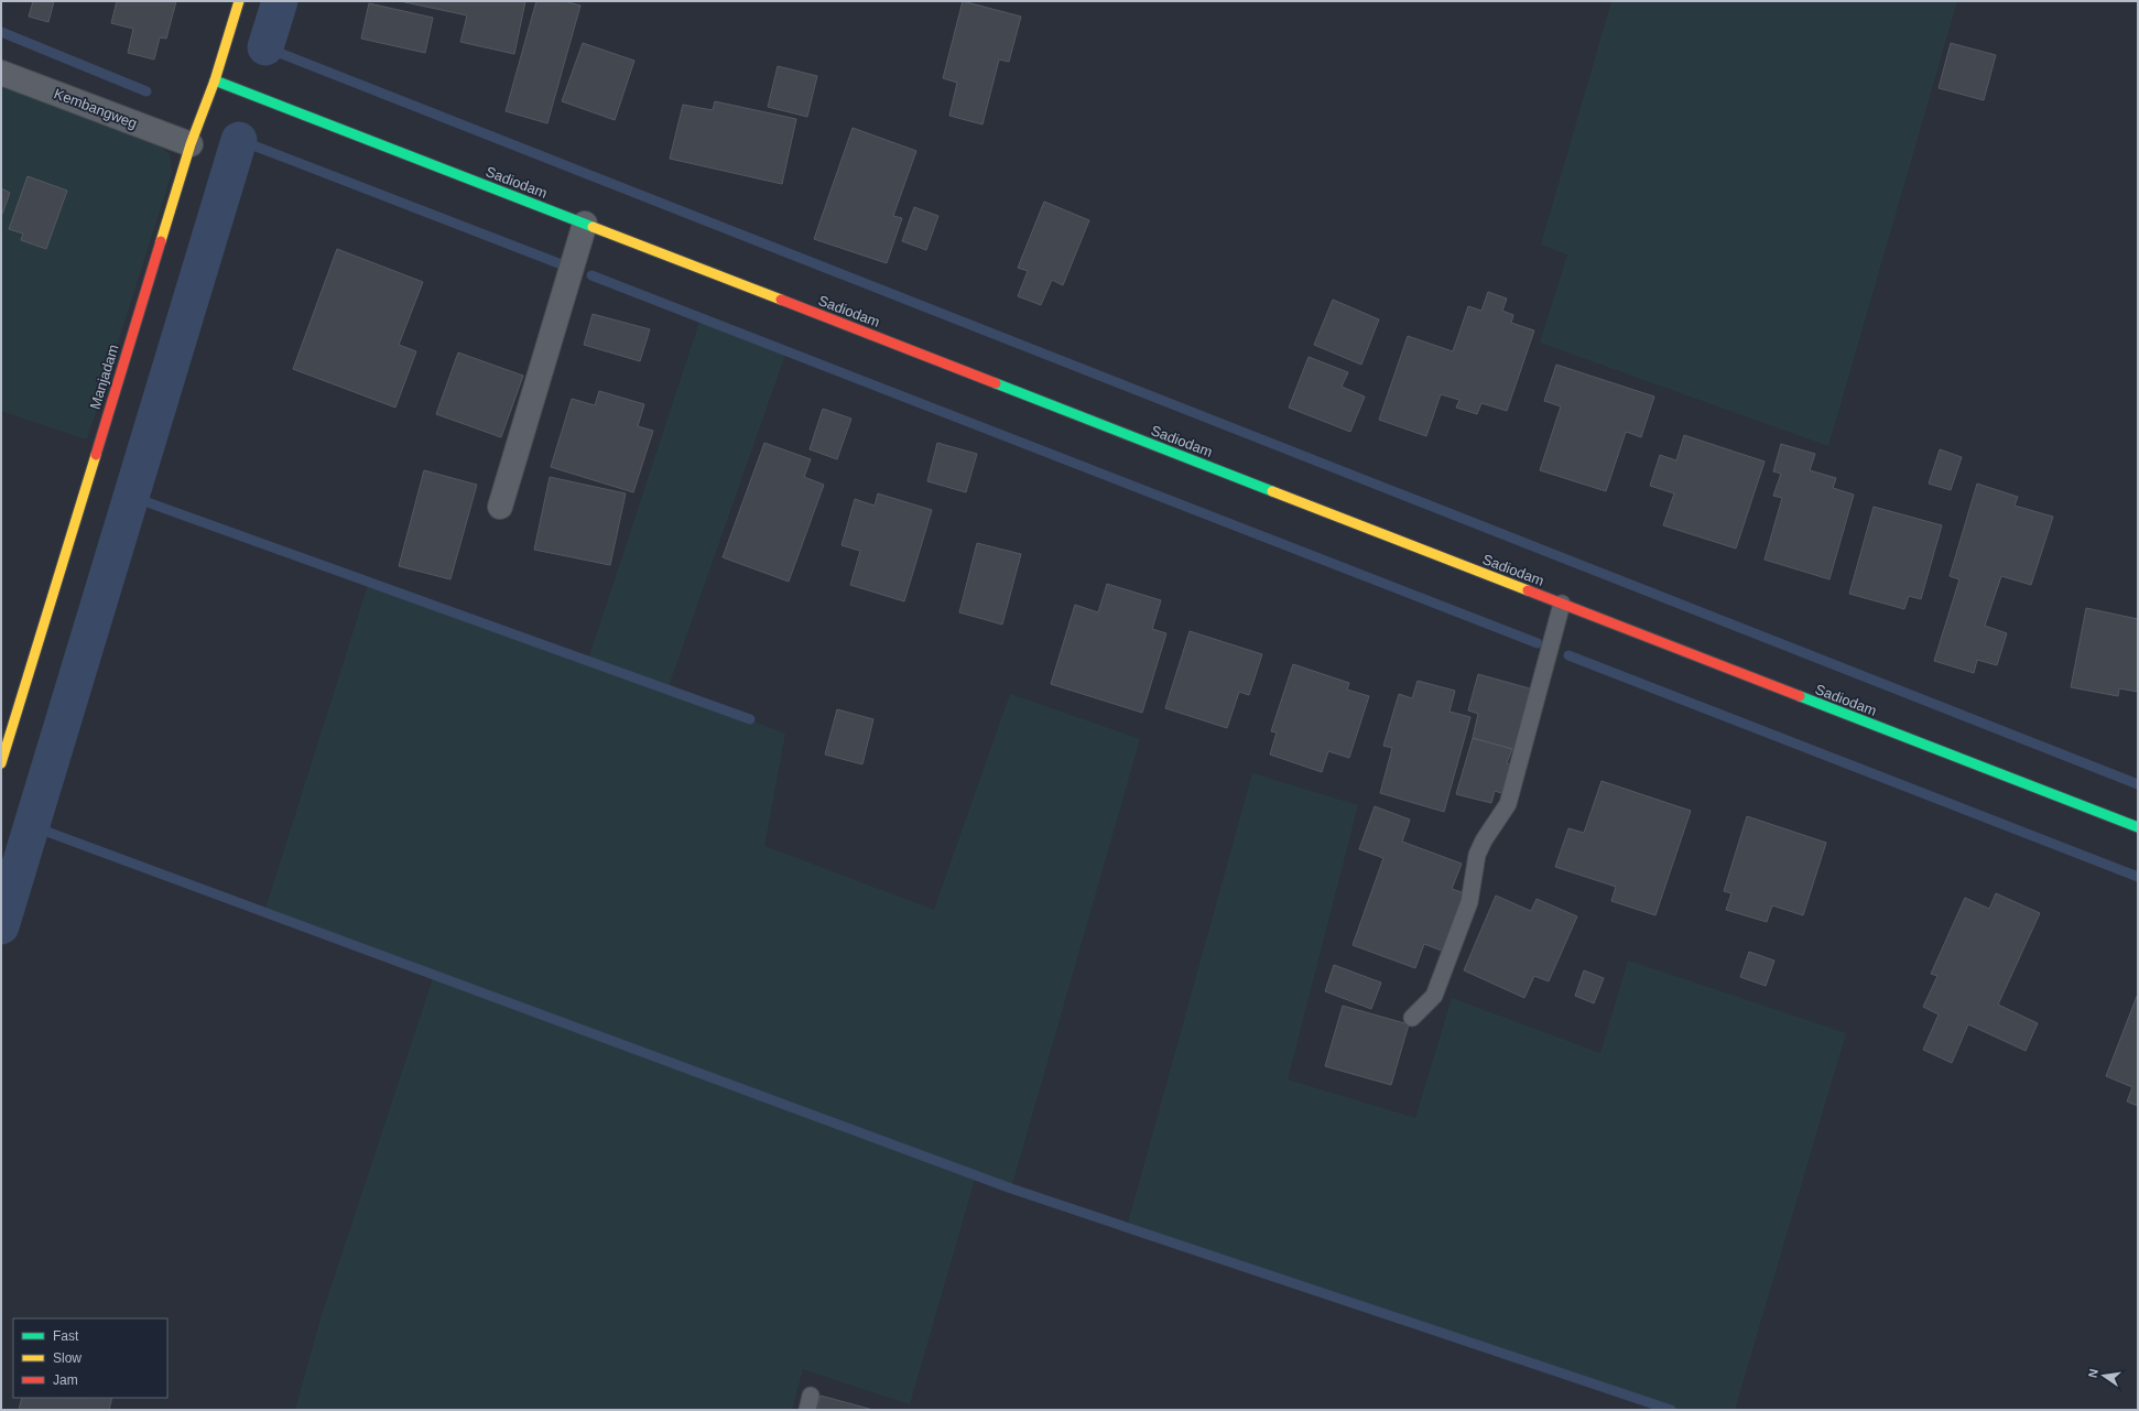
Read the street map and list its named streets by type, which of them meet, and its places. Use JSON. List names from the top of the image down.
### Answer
{
  "streets": {
    "street": ["Kembangweg", "Sadiodam", "Manjadam"]
  },
  "crossings": [
    ["Kembangweg", "Manjadam"],
    ["Sadiodam", "Manjadam"]
  ],
  "legend": ["Fast", "Slow", "Jam"],
  "north": "left"
}
